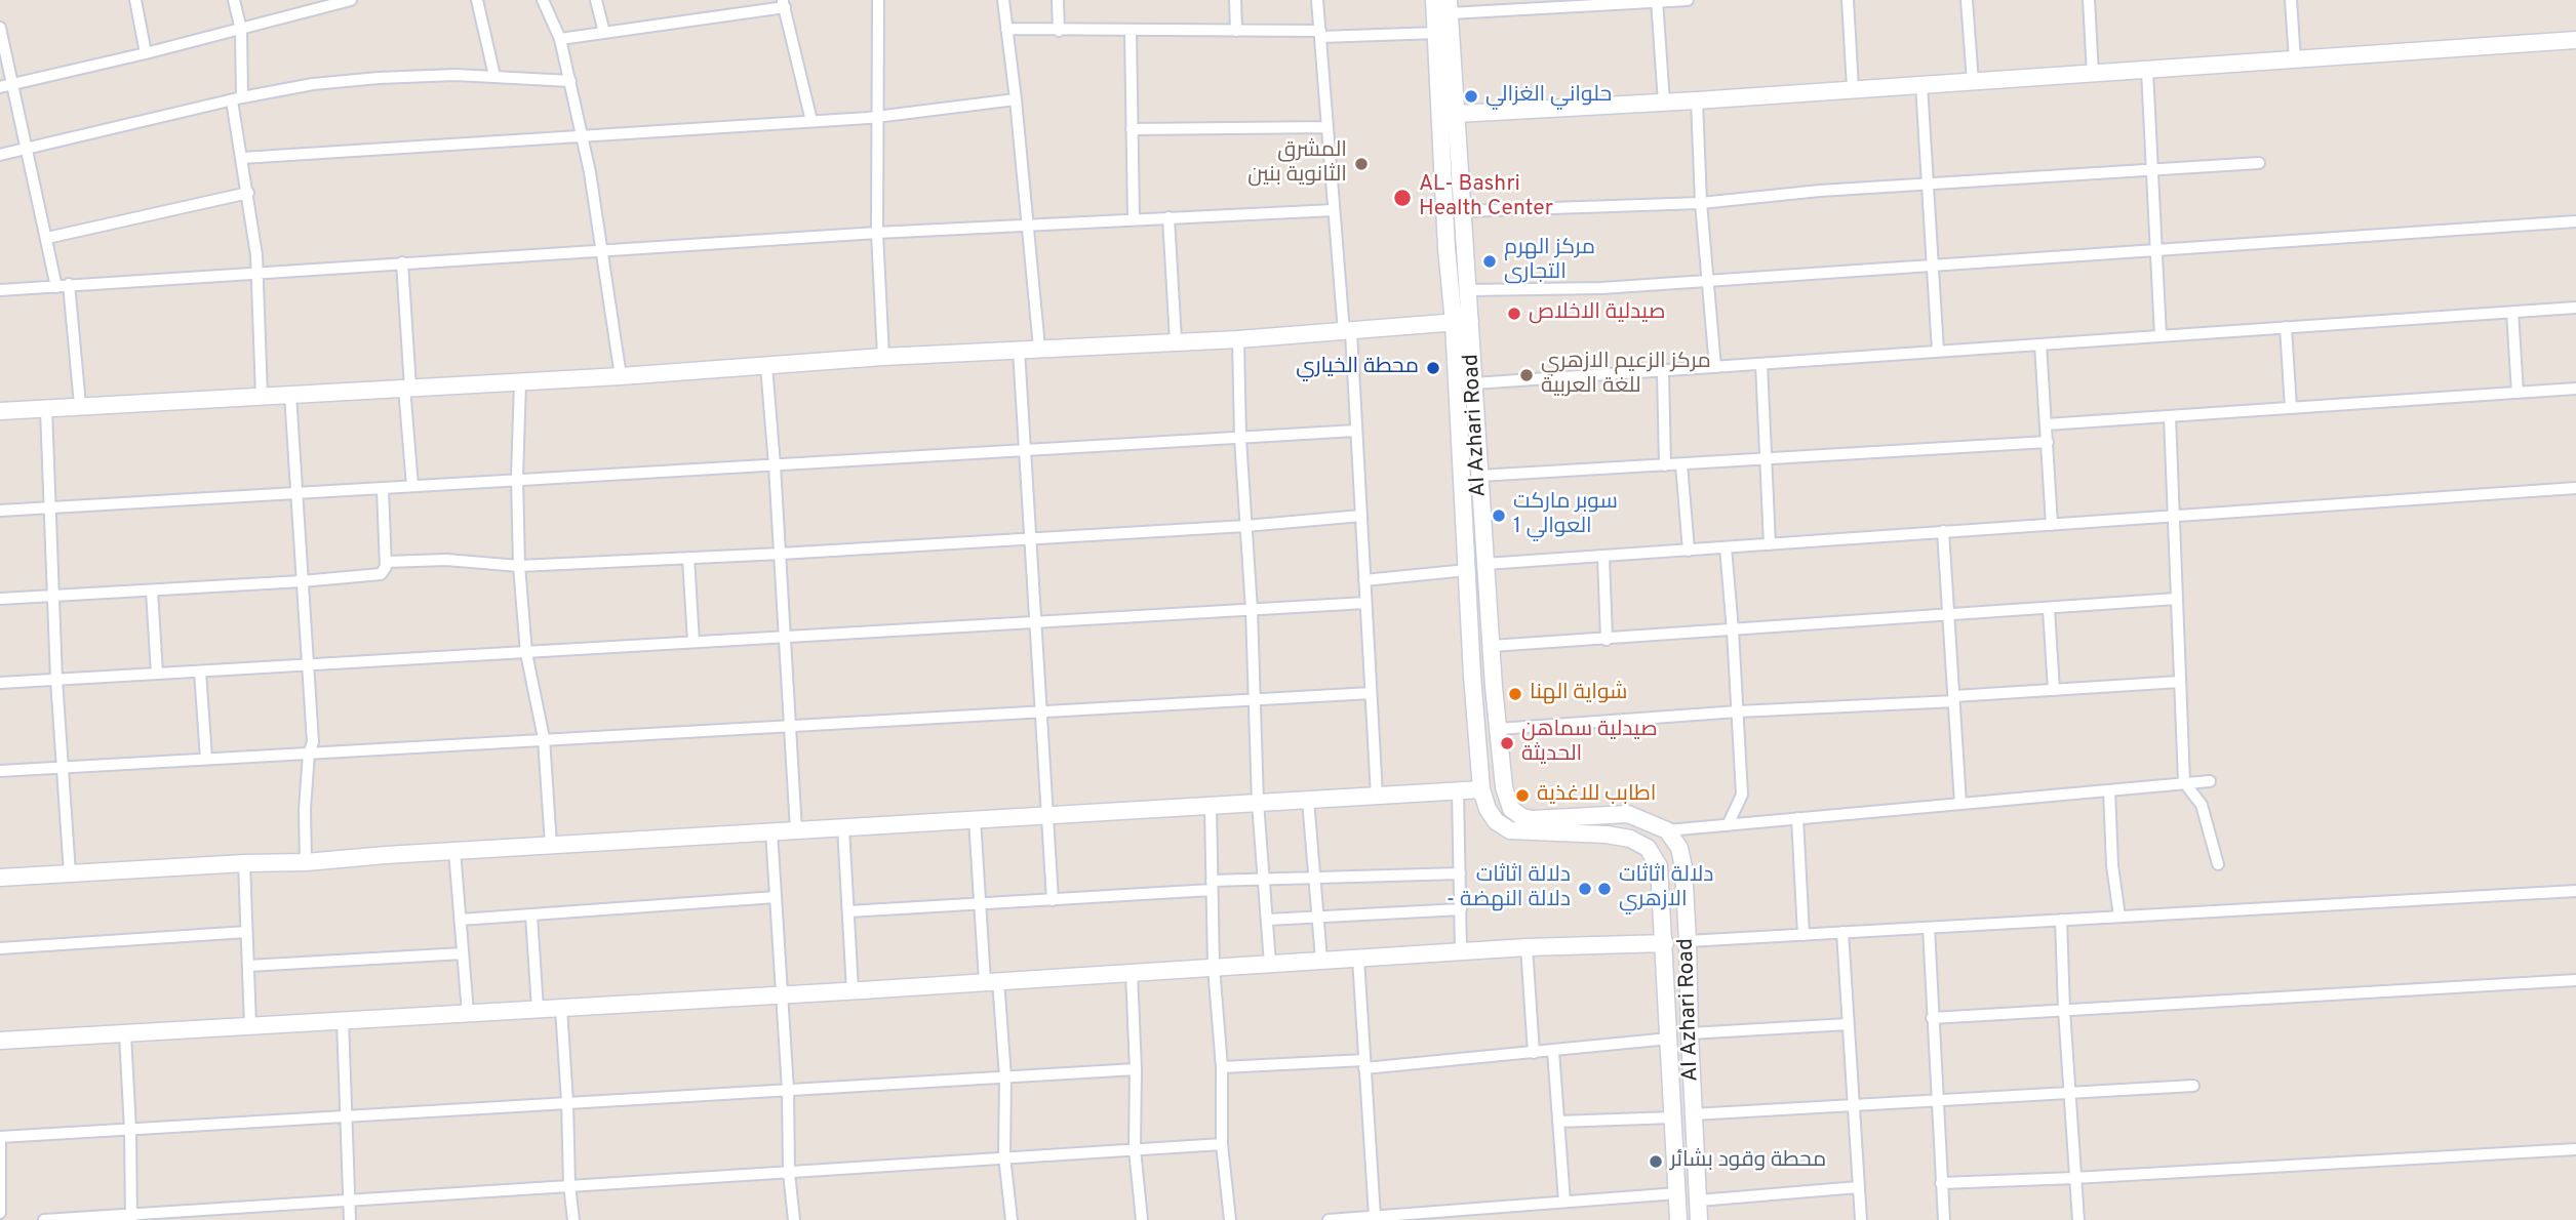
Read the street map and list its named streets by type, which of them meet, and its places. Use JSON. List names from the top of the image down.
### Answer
{
  "streets": {
    "street": ["Al Azhari Road"]
  },
  "places": [
    "حلواني الغزالي",
    "المشرق الثانوية بنين",
    "AL- Bashri Health Center",
    "مركز الهرم التجارى",
    "صيدلية الاخلاص",
    "محطة الخياري",
    "مركز الزعيم الازهري للغة العربية",
    "سوبر ماركت العوالي 1",
    "شواية الهنا",
    "صيدلية سماهن الحديثة",
    "اطابب للاغذية",
    "دلالة اثاثات - دلالة النهضة",
    "دلالة اثاثات الازهري",
    "محطة وقود بشائر"
  ]
}
